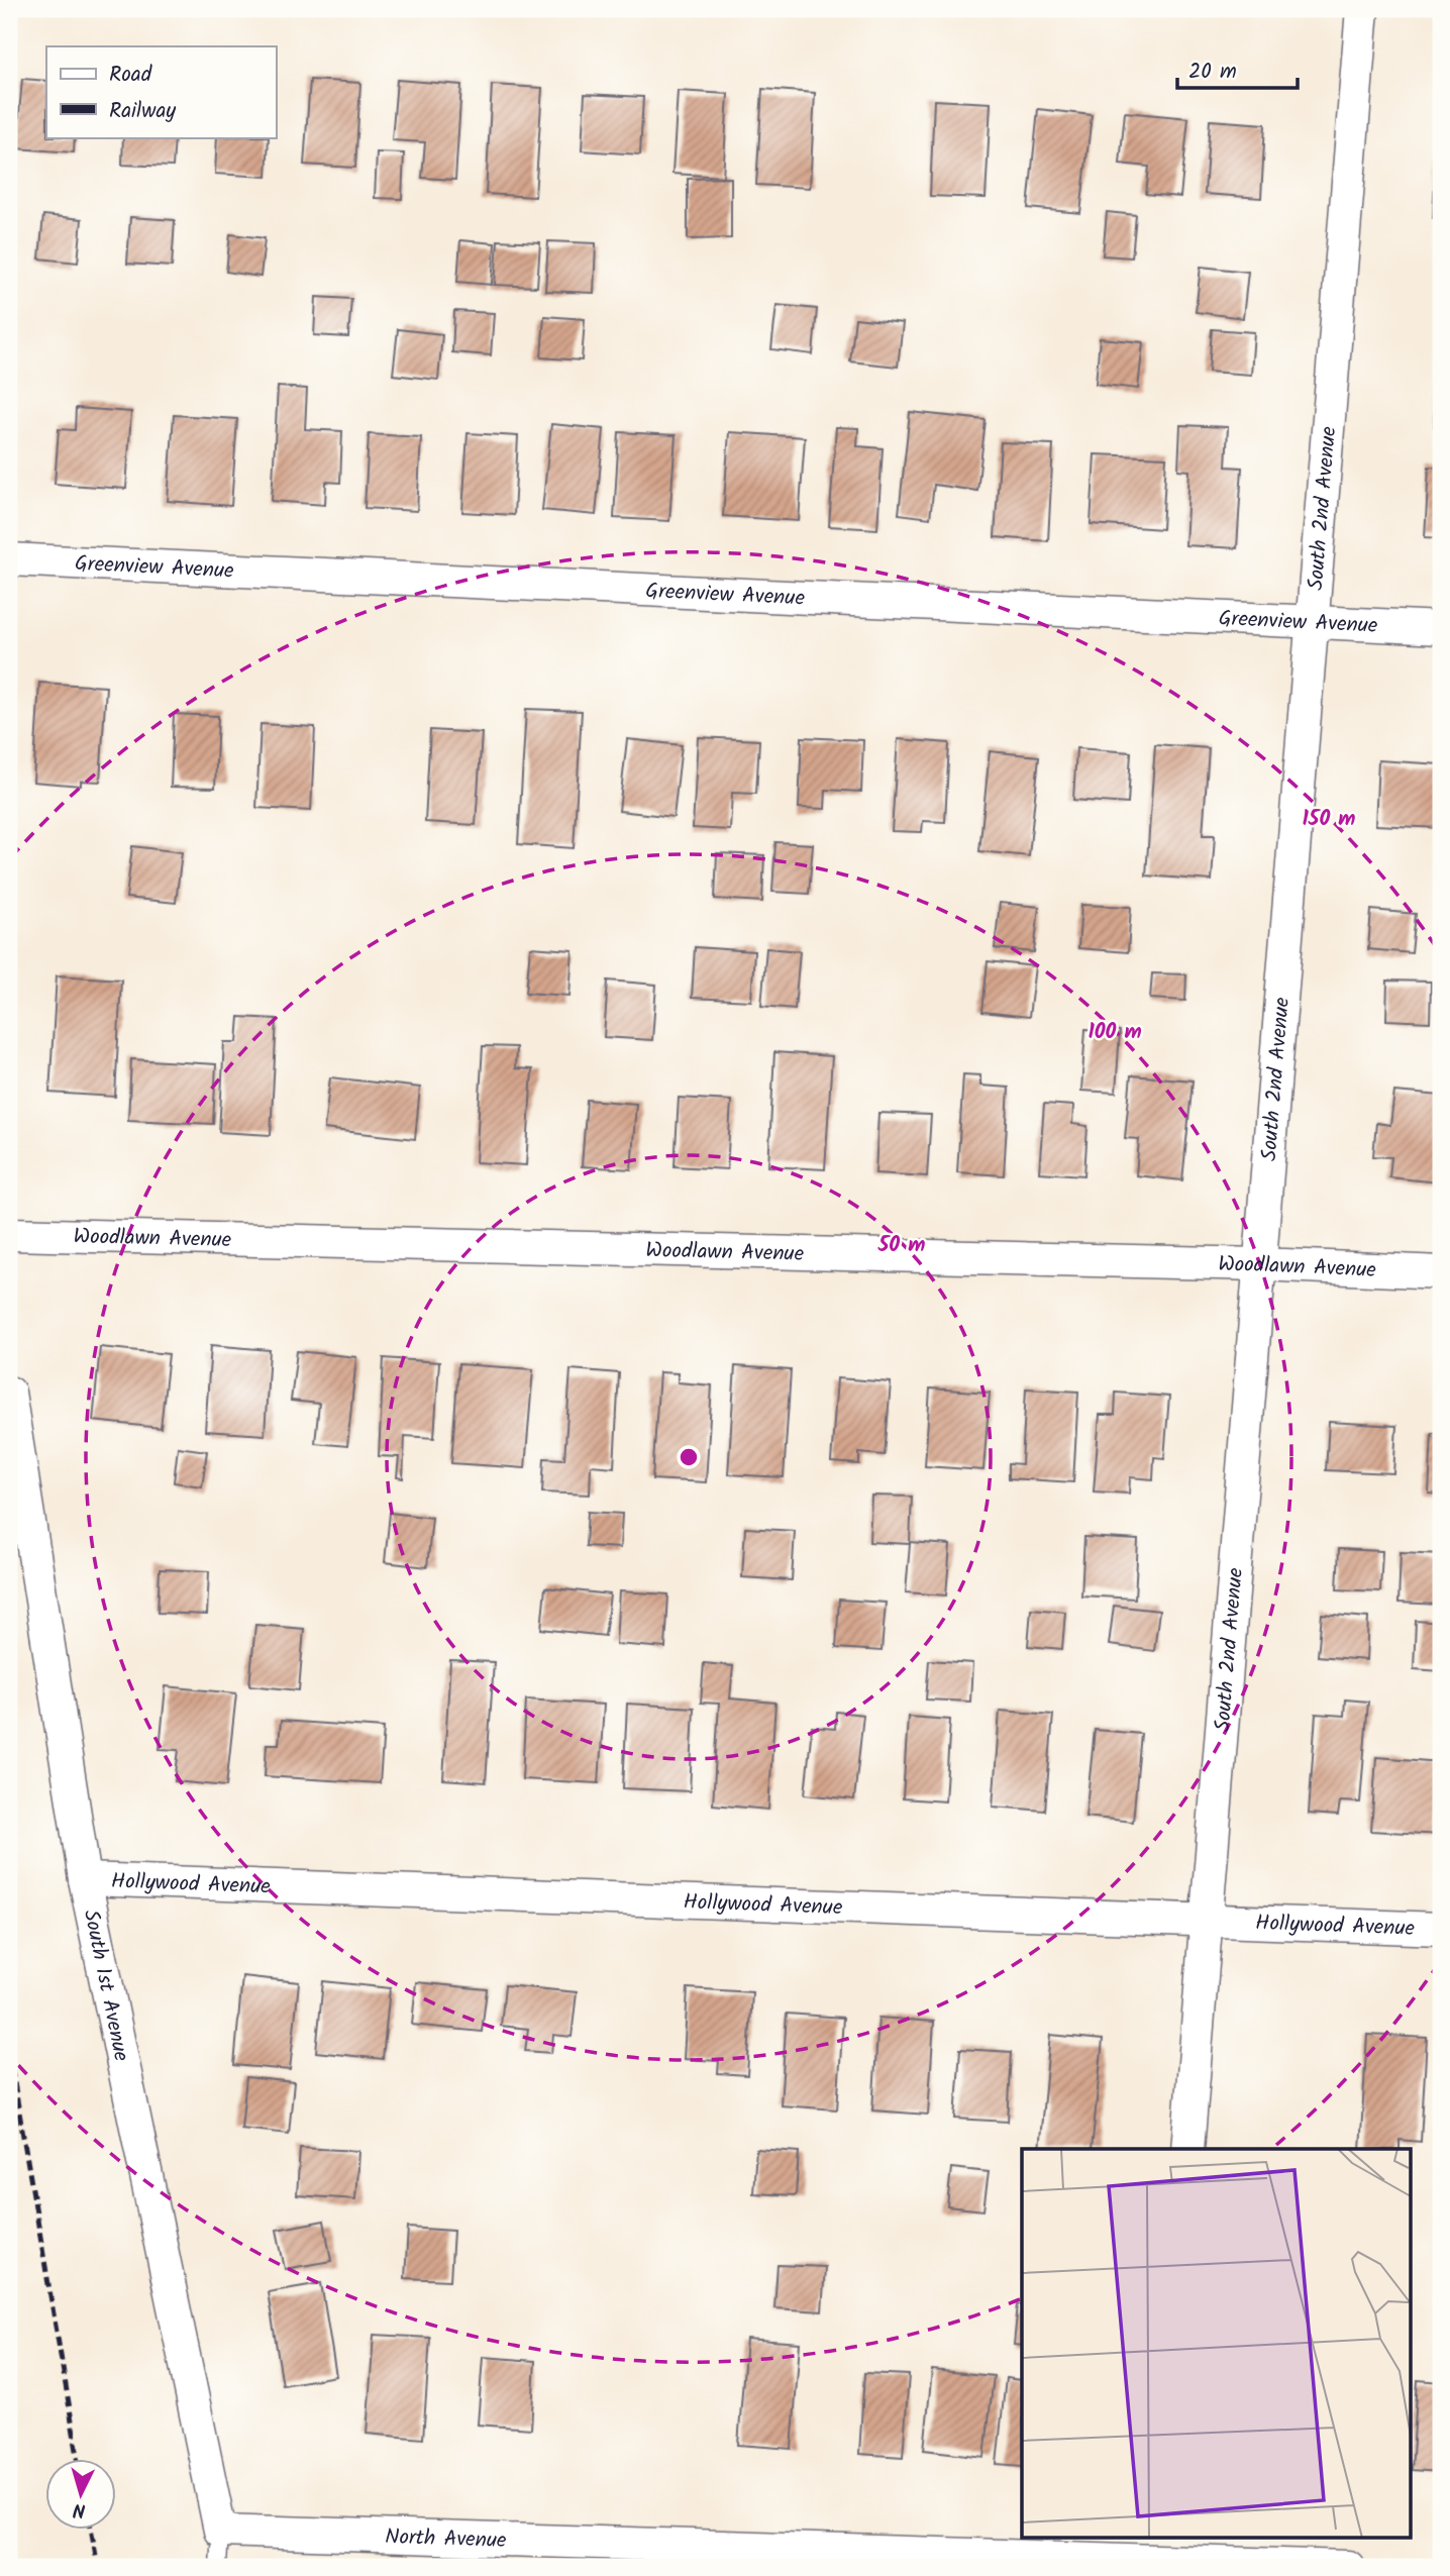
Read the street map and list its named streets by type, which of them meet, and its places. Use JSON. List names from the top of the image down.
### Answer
{
  "streets": {
    "street": [
      "South 2nd Avenue",
      "Greenview Avenue",
      "Woodlawn Avenue",
      "Hollywood Avenue",
      "South 1st Avenue",
      "North Avenue"
    ]
  },
  "crossings": [
    ["South 2nd Avenue", "Greenview Avenue"],
    ["South 2nd Avenue", "Woodlawn Avenue"],
    ["South 2nd Avenue", "Hollywood Avenue"],
    ["Hollywood Avenue", "South 1st Avenue"],
    ["South 1st Avenue", "North Avenue"]
  ],
  "legend": ["Road", "Railway"],
  "scale_bar": "20 m",
  "north": "bottom",
  "rings": ["150 m", "100 m", "50 m"]
}
